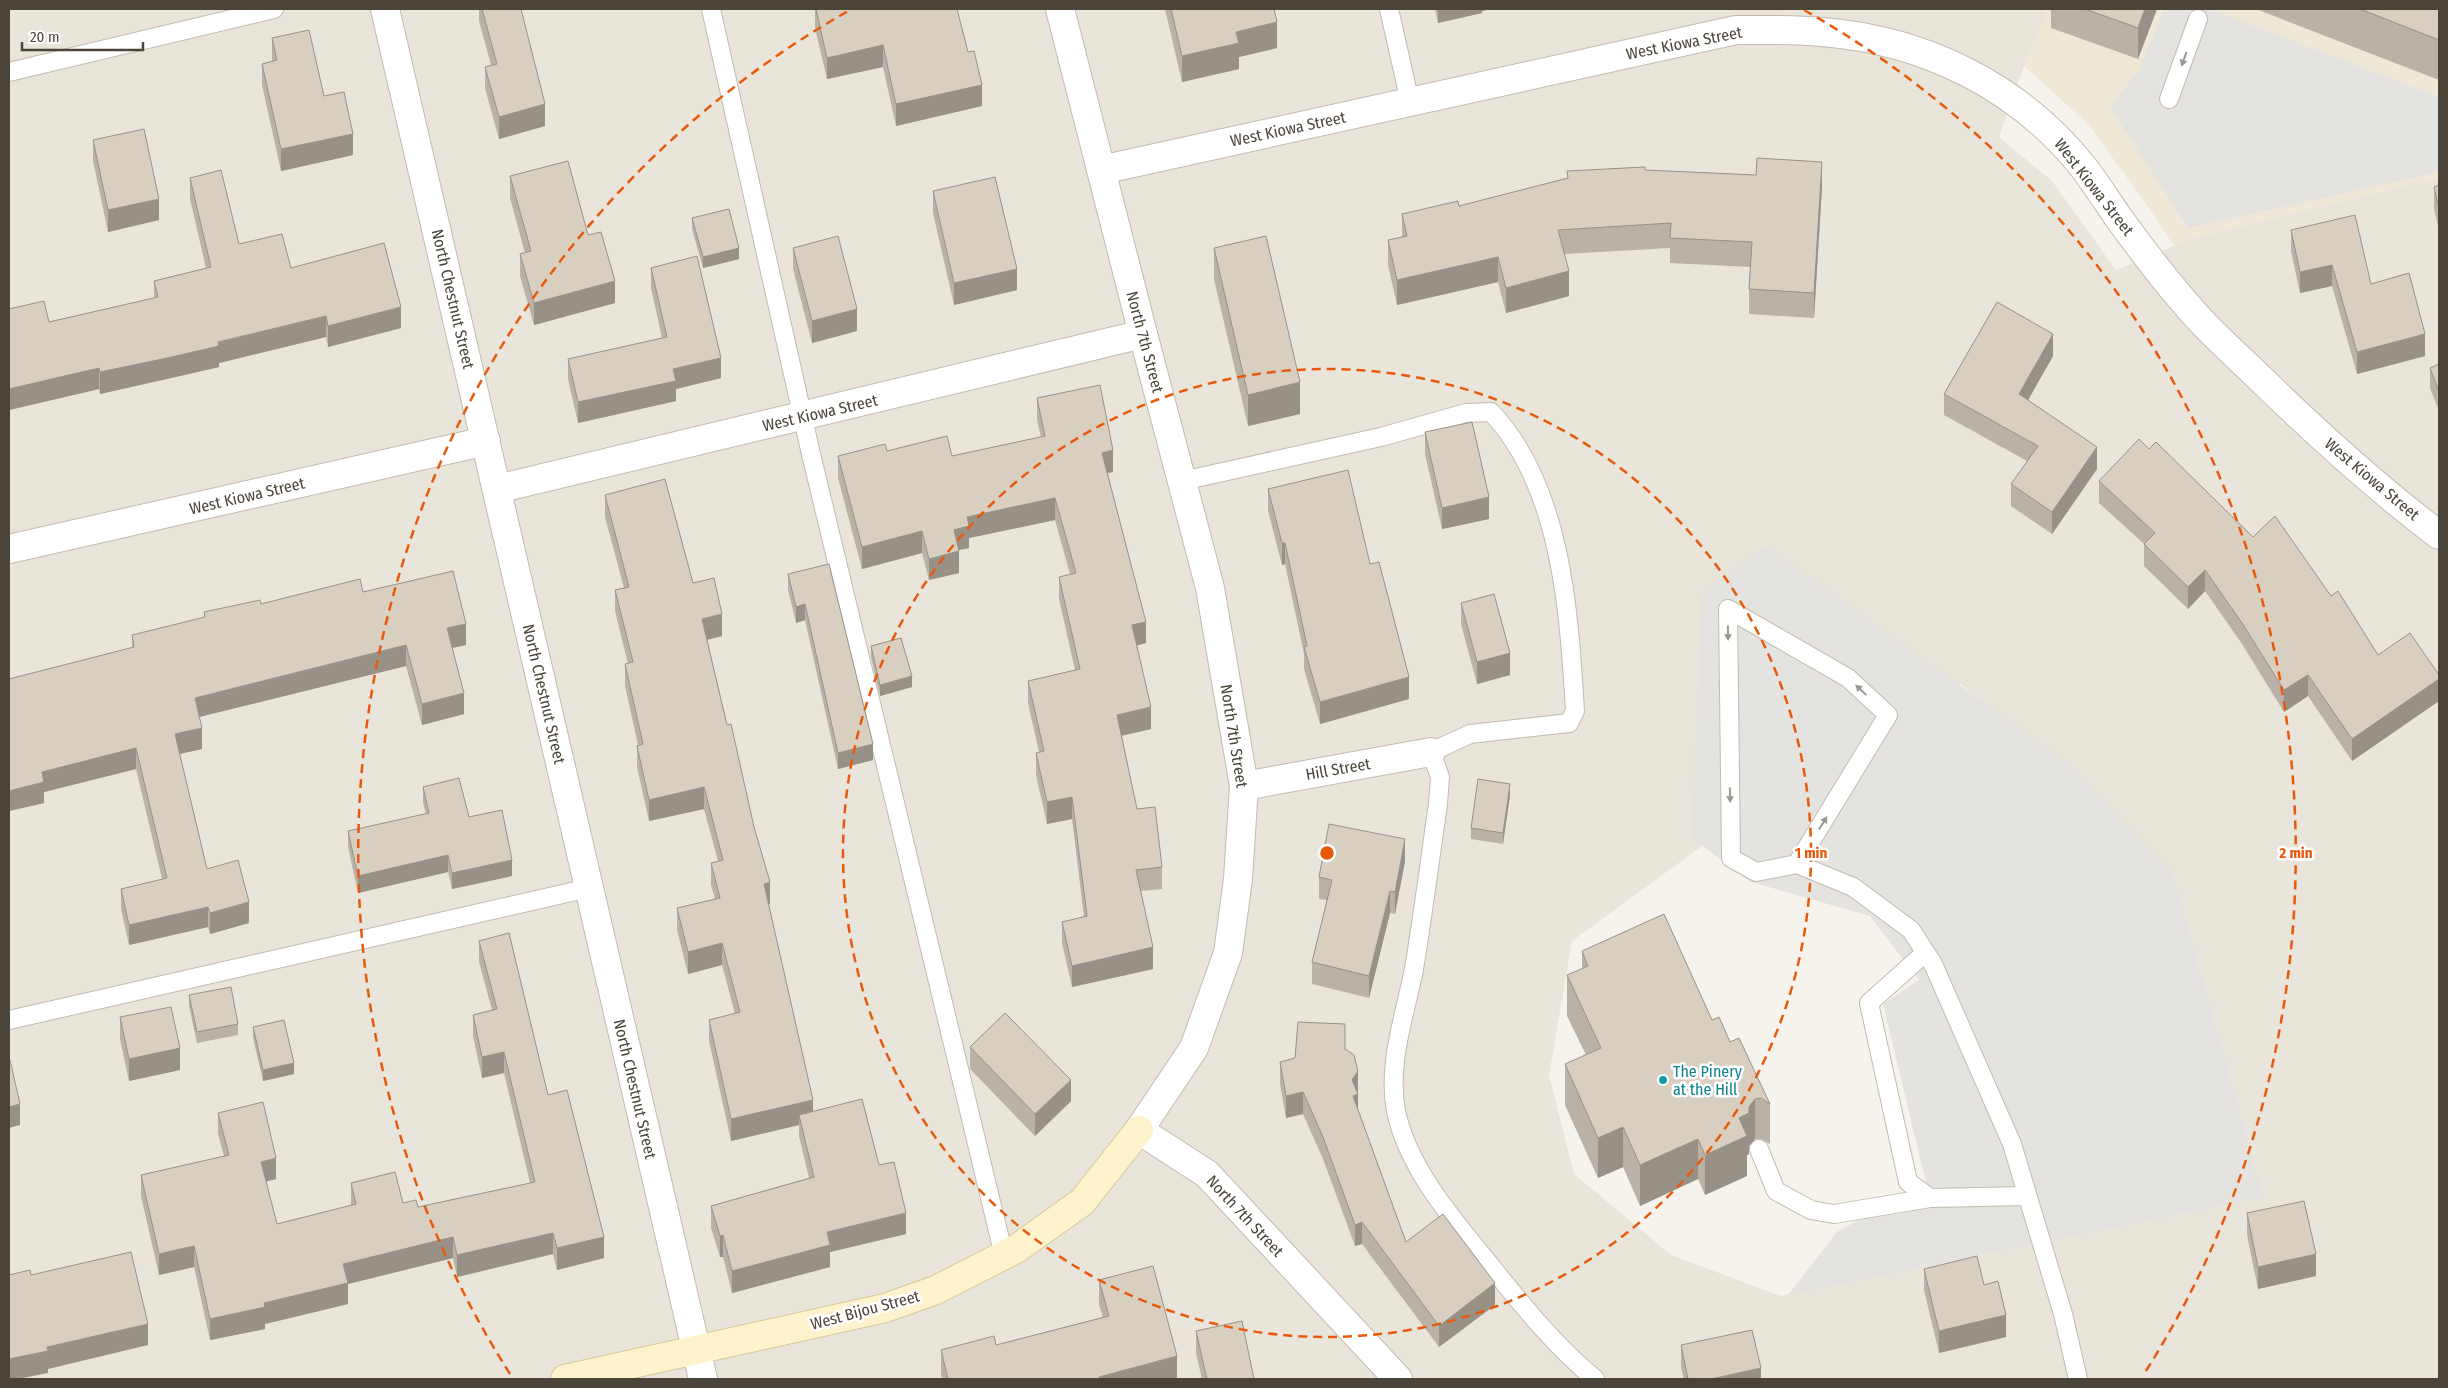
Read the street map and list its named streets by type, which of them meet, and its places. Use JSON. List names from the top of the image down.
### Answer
{
  "streets": {
    "main road": ["West Bijou Street"],
    "street": [
      "West Kiowa Street",
      "North Chestnut Street",
      "North 7th Street",
      "Hill Street"
    ]
  },
  "crossings": [
    ["West Kiowa Street", "North Chestnut Street"],
    ["West Kiowa Street", "North 7th Street"],
    ["North Chestnut Street", "West Bijou Street"],
    ["North 7th Street", "Hill Street"],
    ["North 7th Street", "West Bijou Street"]
  ],
  "places": ["The Pinery at the Hill"],
  "scale_bar": "20 m",
  "rings": ["1 min", "2 min"]
}
